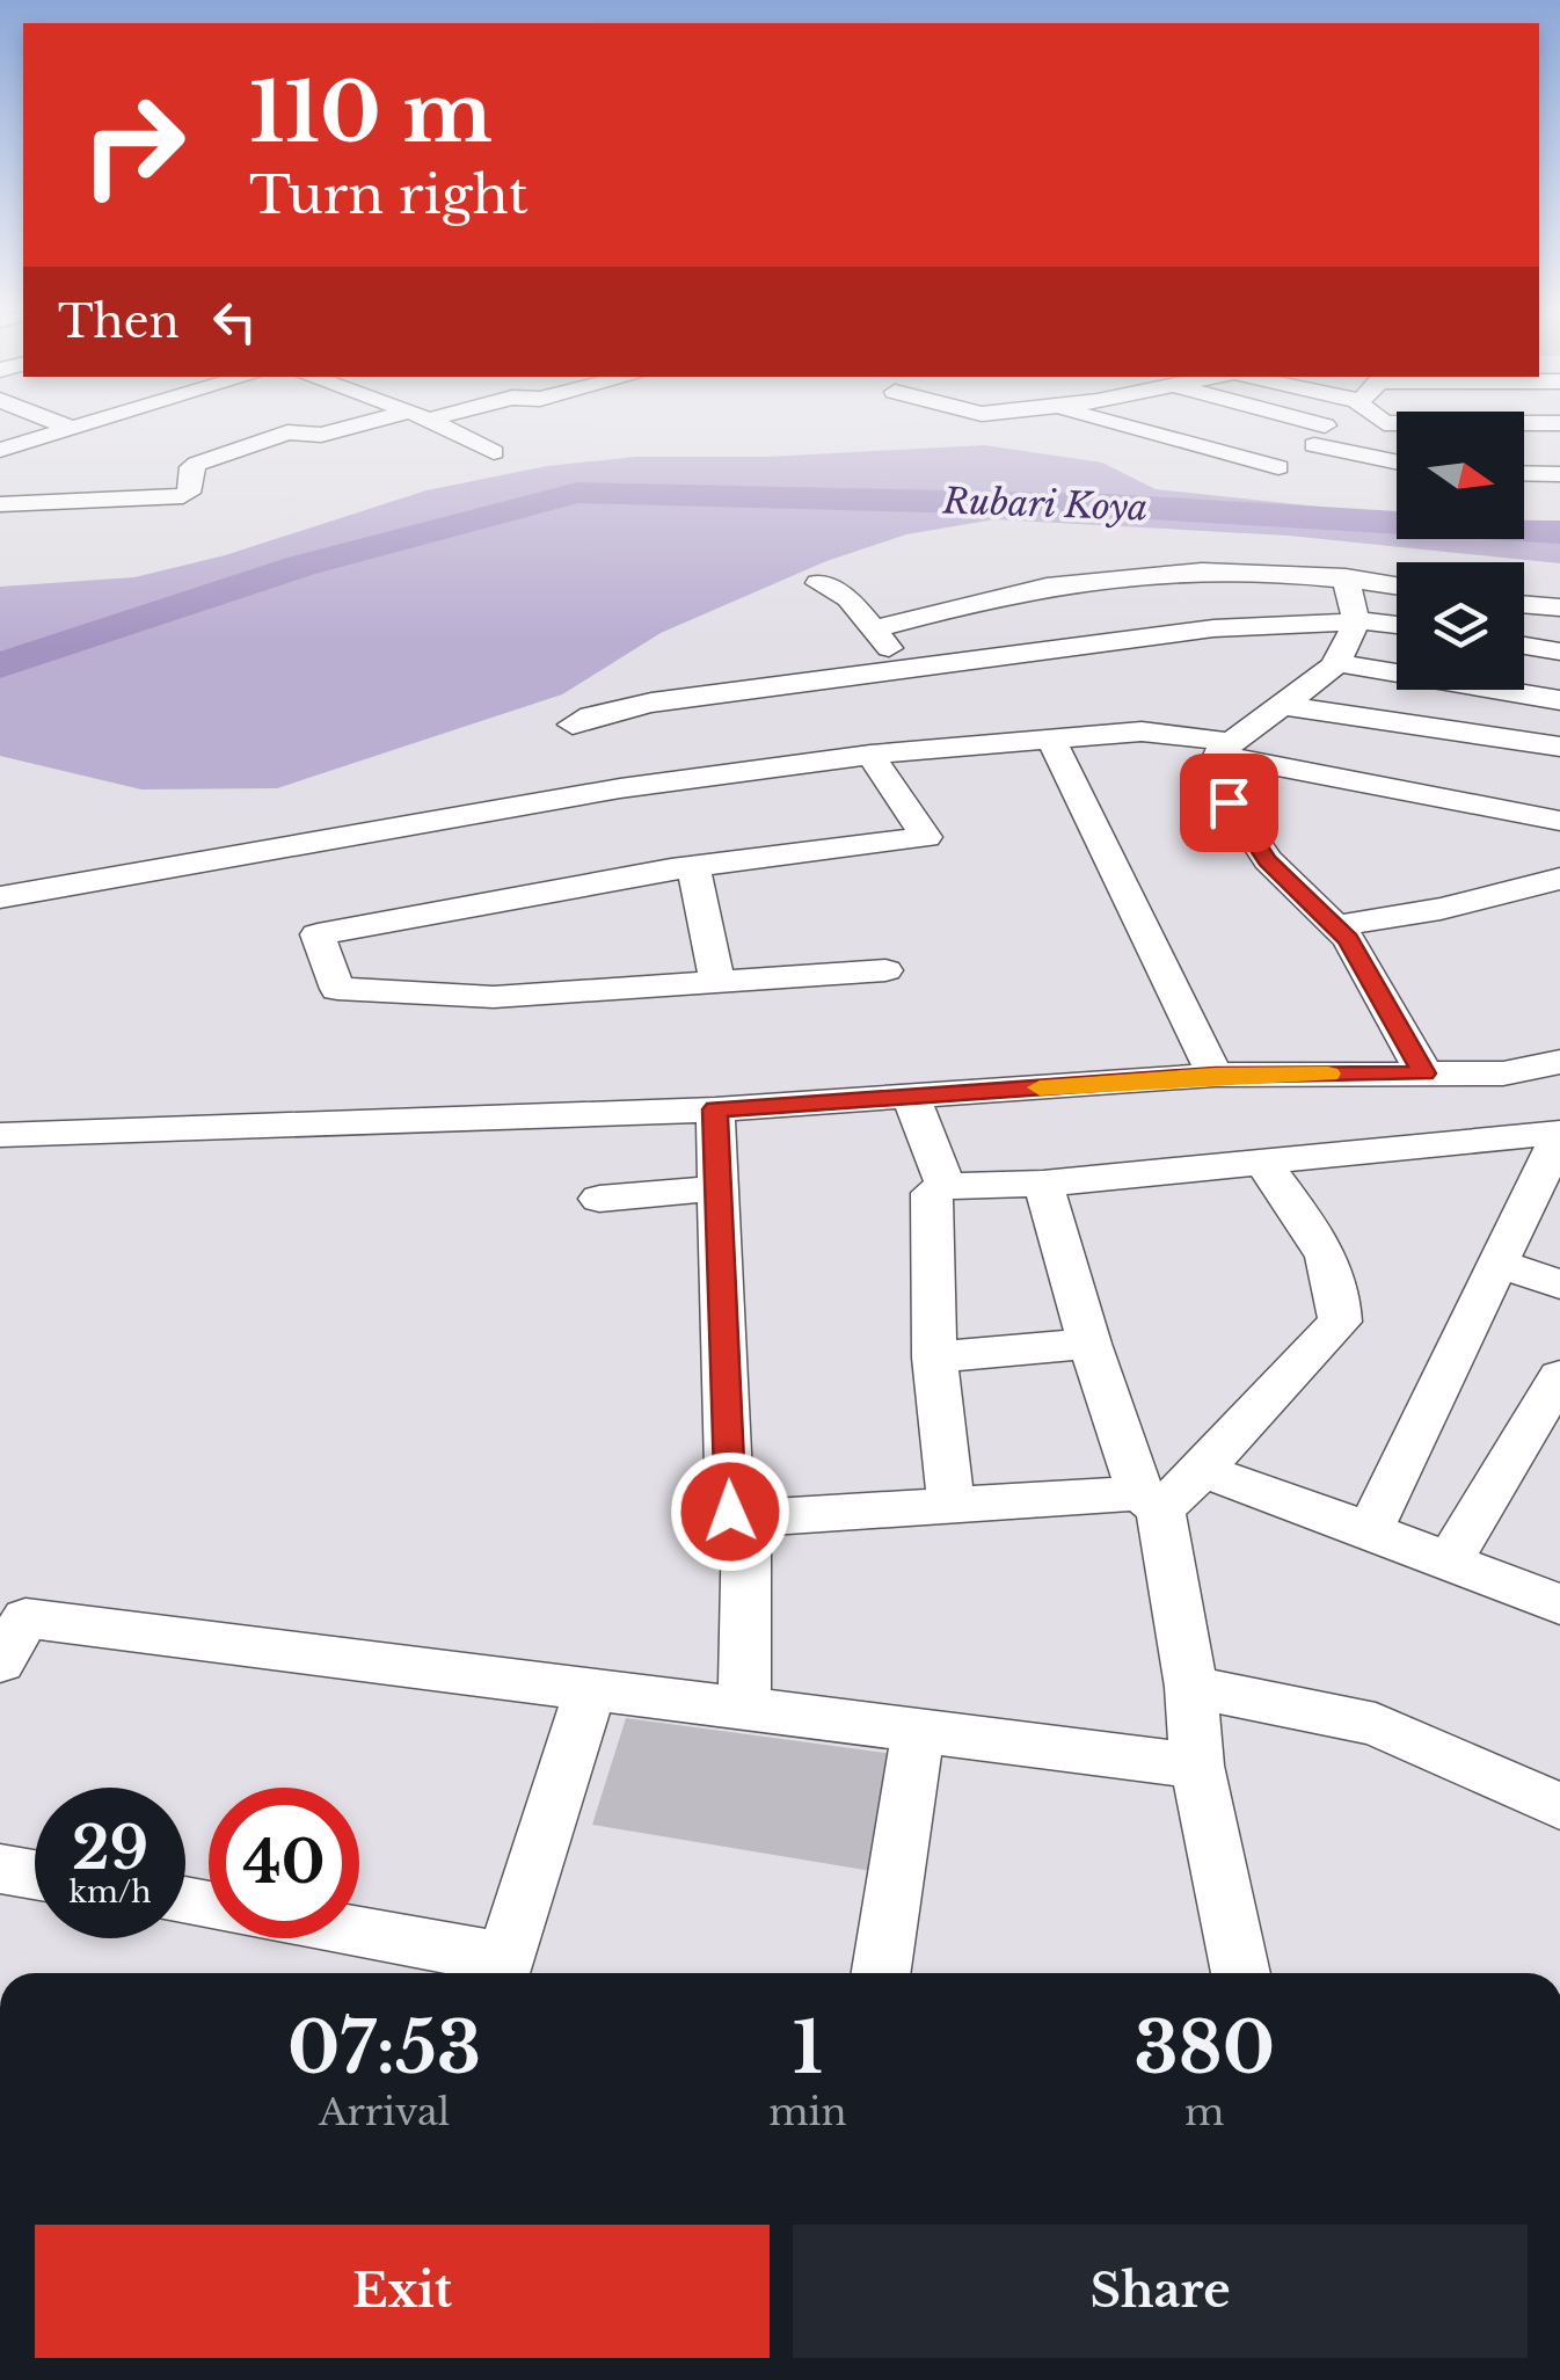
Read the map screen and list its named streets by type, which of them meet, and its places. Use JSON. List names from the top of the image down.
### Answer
{
  "water": ["Rubari Koya"],
  "north": "right",
  "page": {
    "turn": ["110 m", "Turn right"],
    "then": "Then",
    "speed": "29 km/h",
    "limit": "40",
    "eta": [
      "07:53",
      "Arrival",
      "1",
      "min",
      "380",
      "m"
    ],
    "buttons": ["Exit", "Share"]
  }
}
